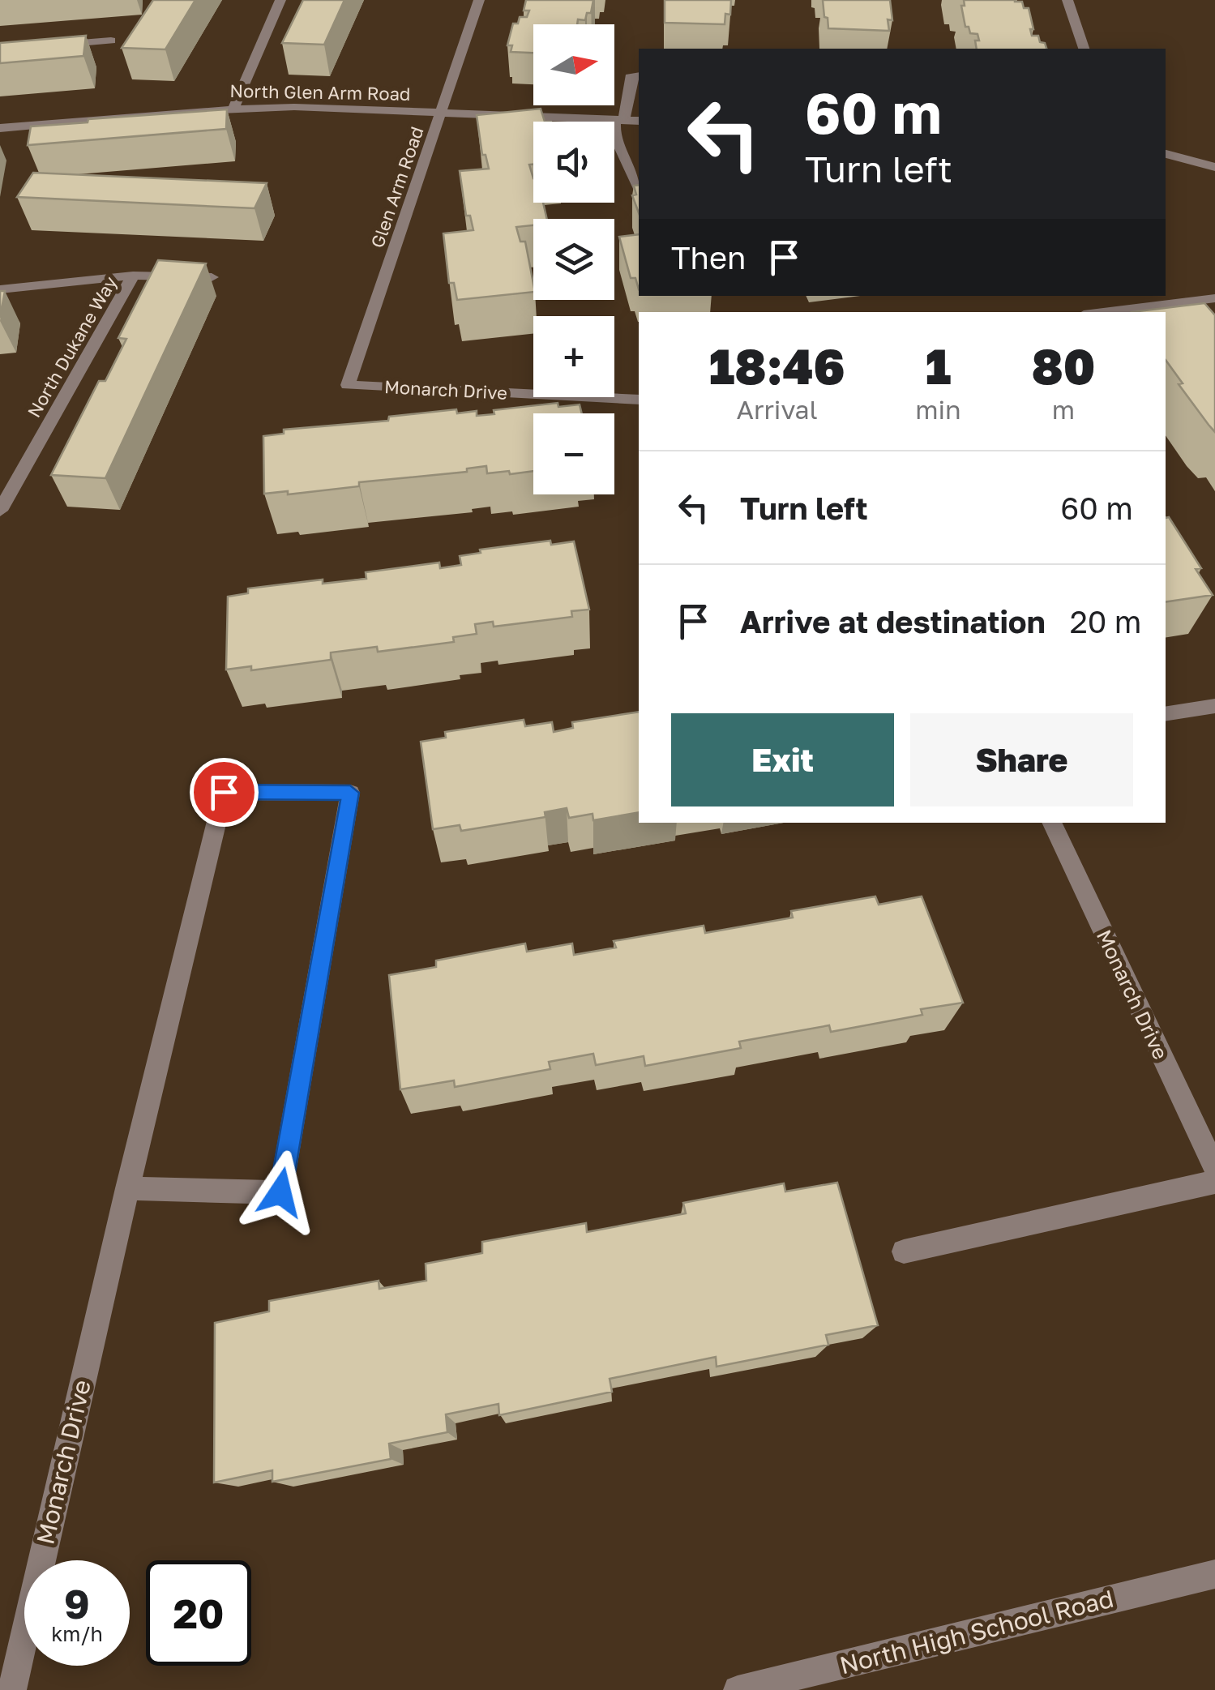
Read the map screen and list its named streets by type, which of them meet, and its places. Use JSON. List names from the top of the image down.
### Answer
{
  "streets": {
    "street": [
      "North Glen Arm Road",
      "Glen Arm Road",
      "North Dukane Way",
      "Monarch Drive",
      "North High School Road"
    ]
  },
  "crossings": [
    ["North Glen Arm Road", "Glen Arm Road"],
    ["Glen Arm Road", "Monarch Drive"]
  ],
  "north": "right",
  "page": {
    "map_buttons": ["+", "−"],
    "turn": ["60 m", "Turn left"],
    "then": "Then",
    "eta": [
      "18:46",
      "Arrival",
      "1",
      "min",
      "80",
      "m"
    ],
    "list": [
      {
        "name": "Turn left",
        "value": "60 m"
      },
      {
        "name": "Arrive at destination",
        "value": "20 m"
      }
    ],
    "buttons": ["Exit", "Share"],
    "speed": "9 km/h",
    "limit": "20"
  }
}
